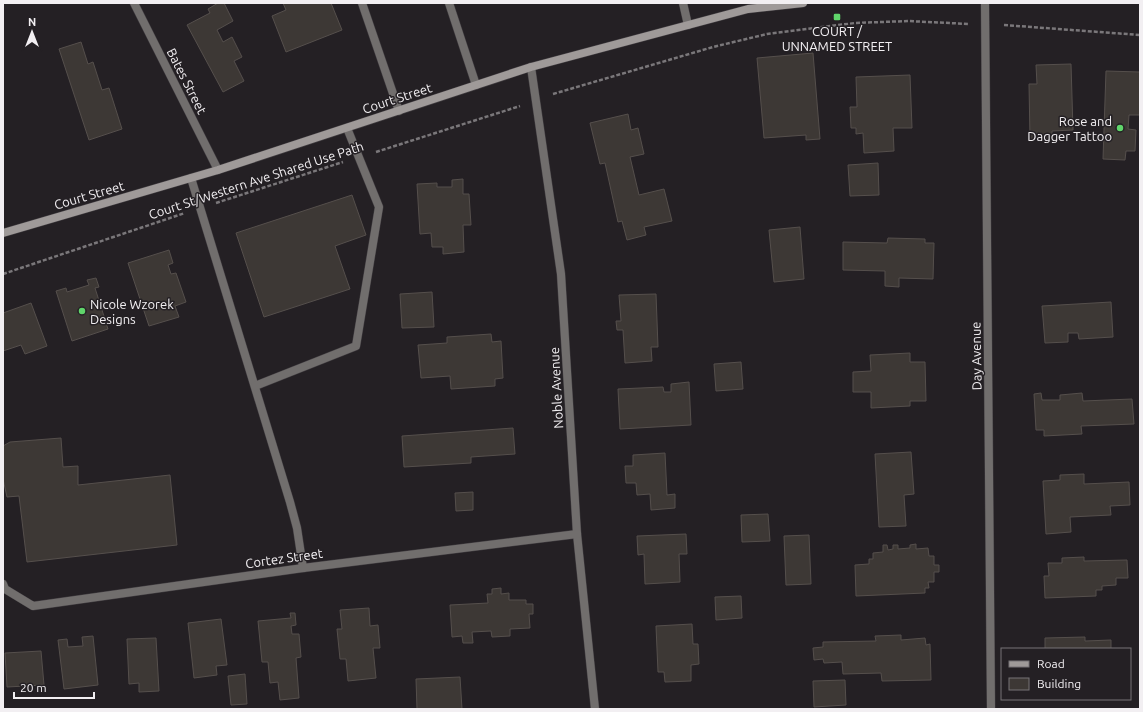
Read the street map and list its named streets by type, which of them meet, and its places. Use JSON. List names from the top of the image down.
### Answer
{
  "streets": {
    "main road": ["Court Street"],
    "street": [
      "Bates Street",
      "Day Avenue",
      "Noble Avenue",
      "Cortez Street"
    ],
    "path": ["Court St/Western Ave Shared Use Path"]
  },
  "crossings": [
    ["Bates Street", "Court Street"],
    ["Court Street", "Noble Avenue"],
    ["Noble Avenue", "Cortez Street"]
  ],
  "places": {
    "transit": ["COURT / UNNAMED STREET"],
    "other": ["Rose and Dagger Tattoo", "Nicole Wzorek Designs"]
  },
  "legend": ["Road", "Building"],
  "scale_bar": "20 m",
  "north": "top"
}
